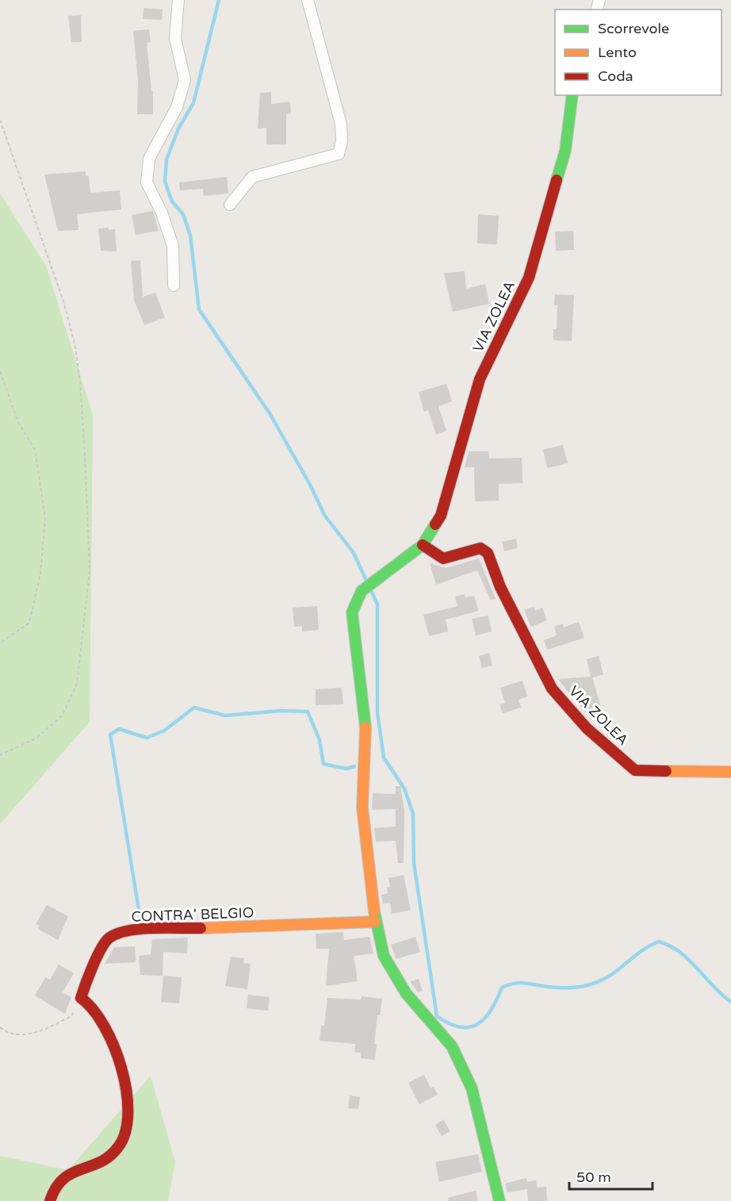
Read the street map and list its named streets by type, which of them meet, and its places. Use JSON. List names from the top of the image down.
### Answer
{
  "streets": {
    "street": ["VIA ZOLEA", "CONTRA' BELGIO"]
  },
  "crossings": [
    ["VIA ZOLEA", "CONTRA' BELGIO"]
  ],
  "legend": ["Scorrevole", "Lento", "Coda"],
  "scale_bar": "50 m"
}
